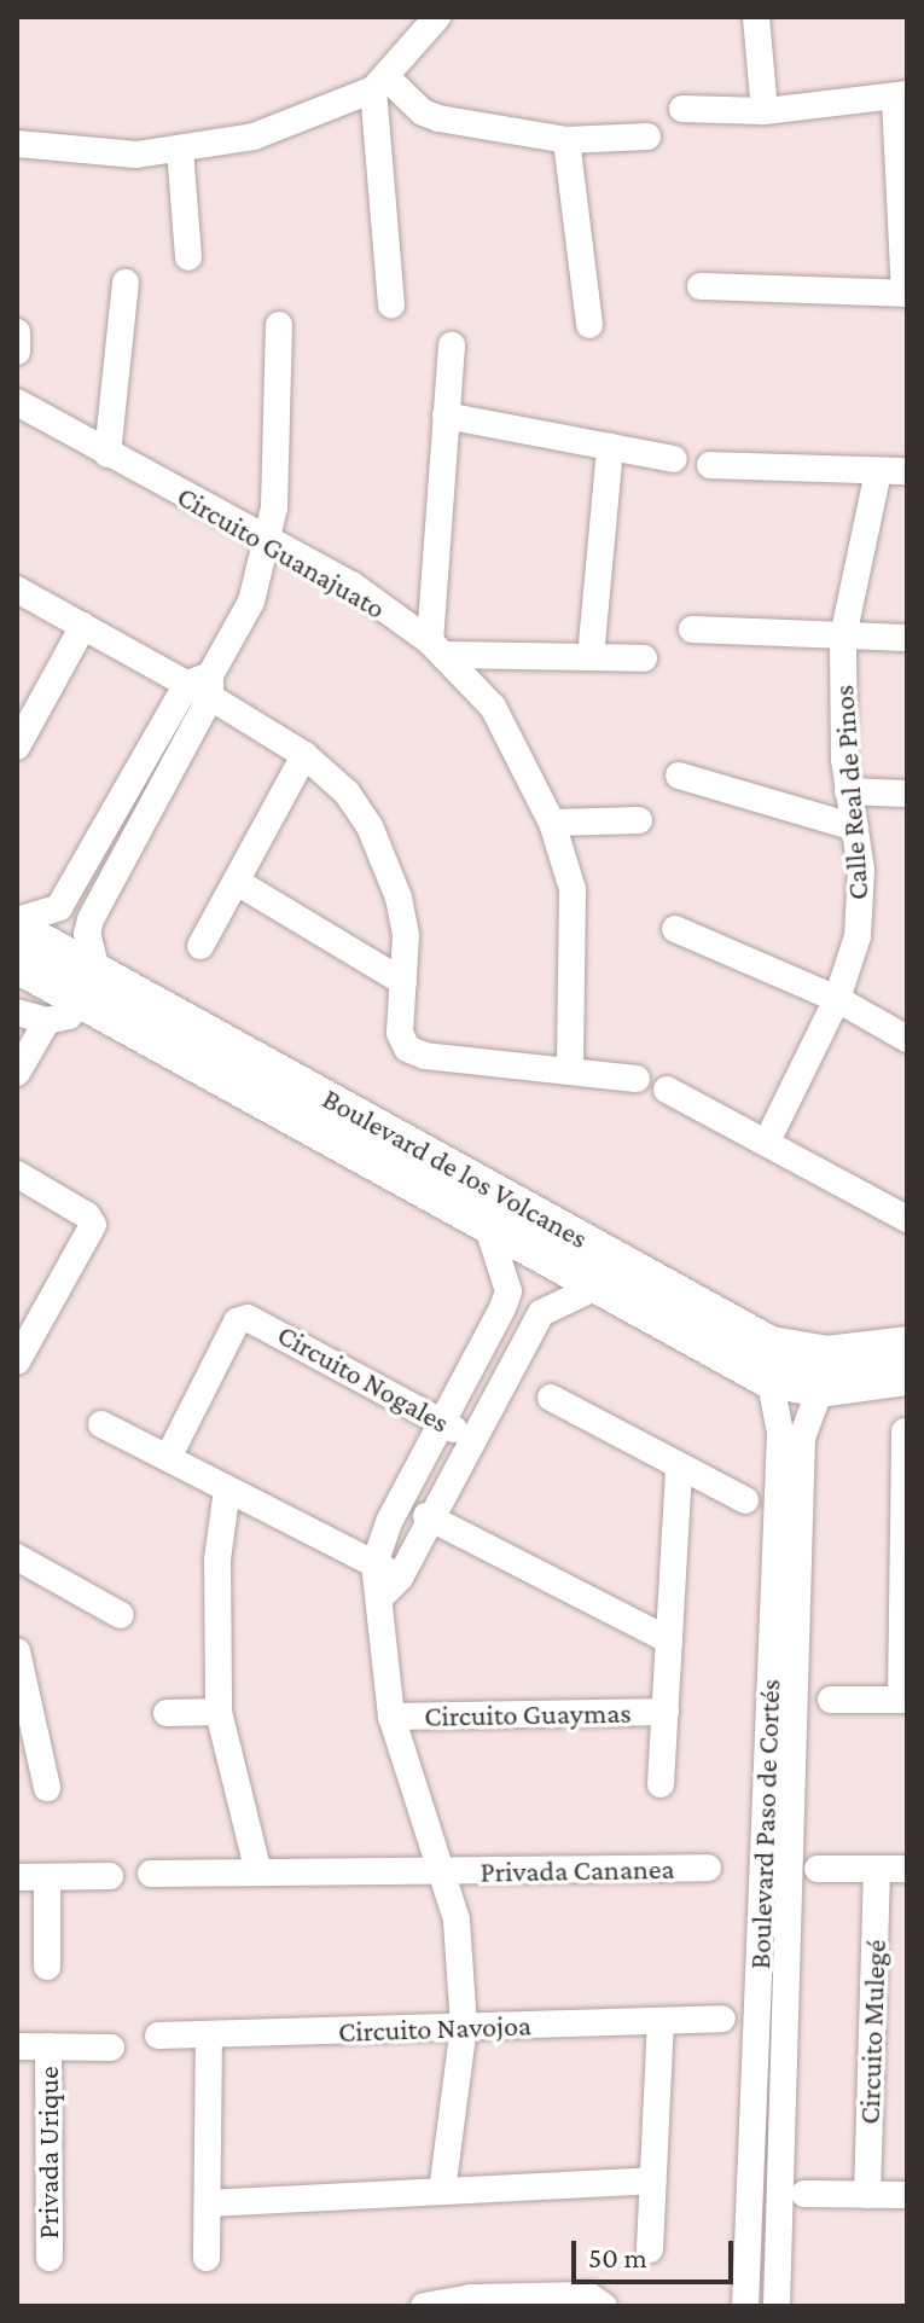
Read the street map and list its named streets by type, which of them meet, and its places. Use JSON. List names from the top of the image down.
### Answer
{
  "streets": {
    "street": [
      "Circuito Guanajuato",
      "Calle Real de Pinos",
      "Boulevard de los Volcanes",
      "Circuito Nogales",
      "Circuito Guaymas",
      "Boulevard Paso de Cortés",
      "Privada Cananea",
      "Circuito Navojoa",
      "Circuito Mulegé",
      "Privada Urique"
    ]
  },
  "crossings": [
    ["Boulevard de los Volcanes", "Boulevard Paso de Cortés"]
  ],
  "scale_bar": "50 m"
}
